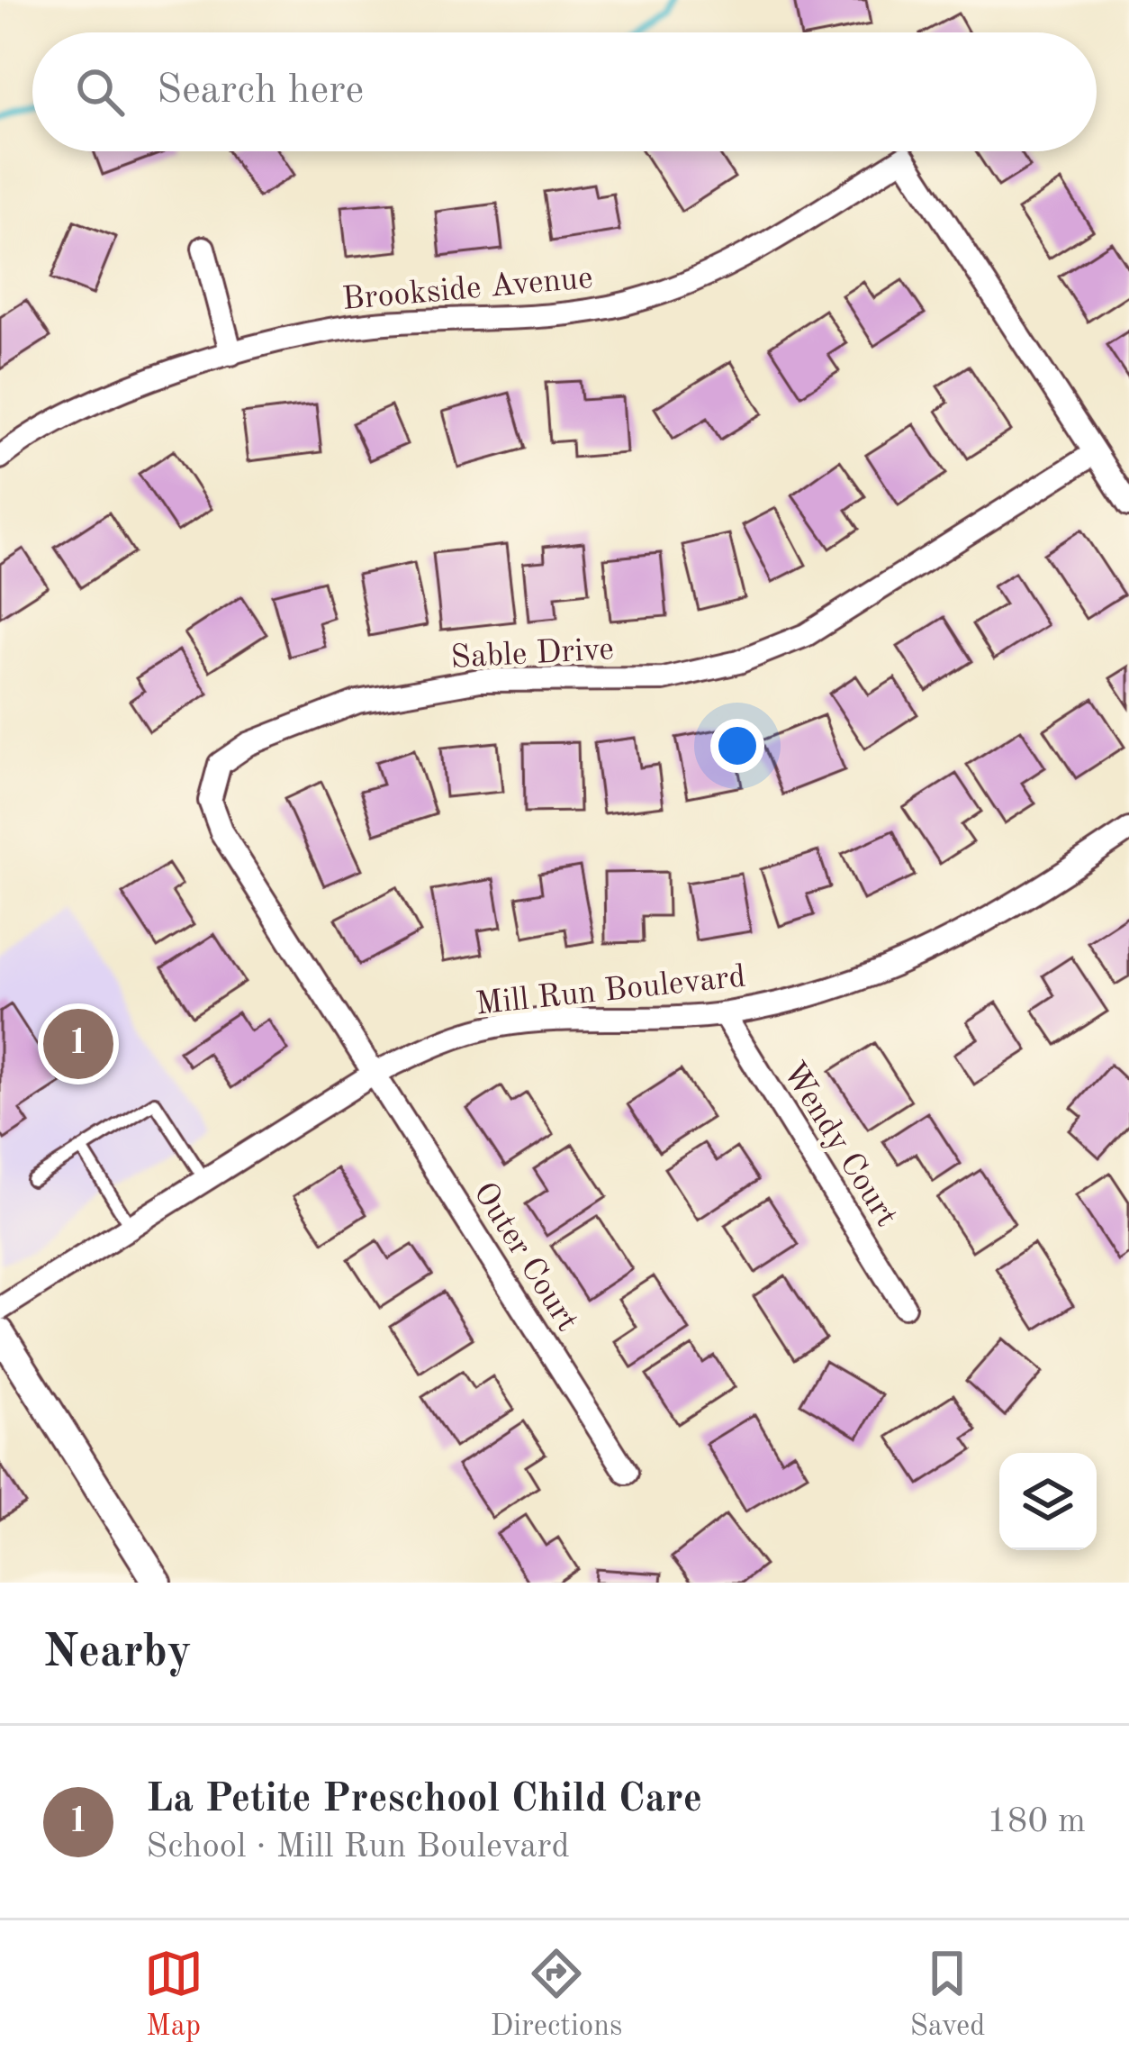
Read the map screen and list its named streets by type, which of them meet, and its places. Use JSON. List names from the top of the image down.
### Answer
{
  "streets": {
    "street": [
      "Brookside Avenue",
      "Sable Drive",
      "Mill Run Boulevard",
      "Wendy Court",
      "Outer Court"
    ]
  },
  "crossings": [
    ["Brookside Avenue", "Sable Drive"],
    ["Sable Drive", "Mill Run Boulevard"],
    ["Sable Drive", "Outer Court"],
    ["Mill Run Boulevard", "Wendy Court"],
    ["Mill Run Boulevard", "Outer Court"]
  ],
  "page": {
    "search": "Search here",
    "pins": "1",
    "heading": "Nearby",
    "list": [
      {
        "mark": "1",
        "name": "La Petite Preschool Child Care",
        "note": "School · Mill Run Boulevard",
        "value": "180 m"
      }
    ],
    "nav": ["Map", "Directions", "Saved"]
  }
}
